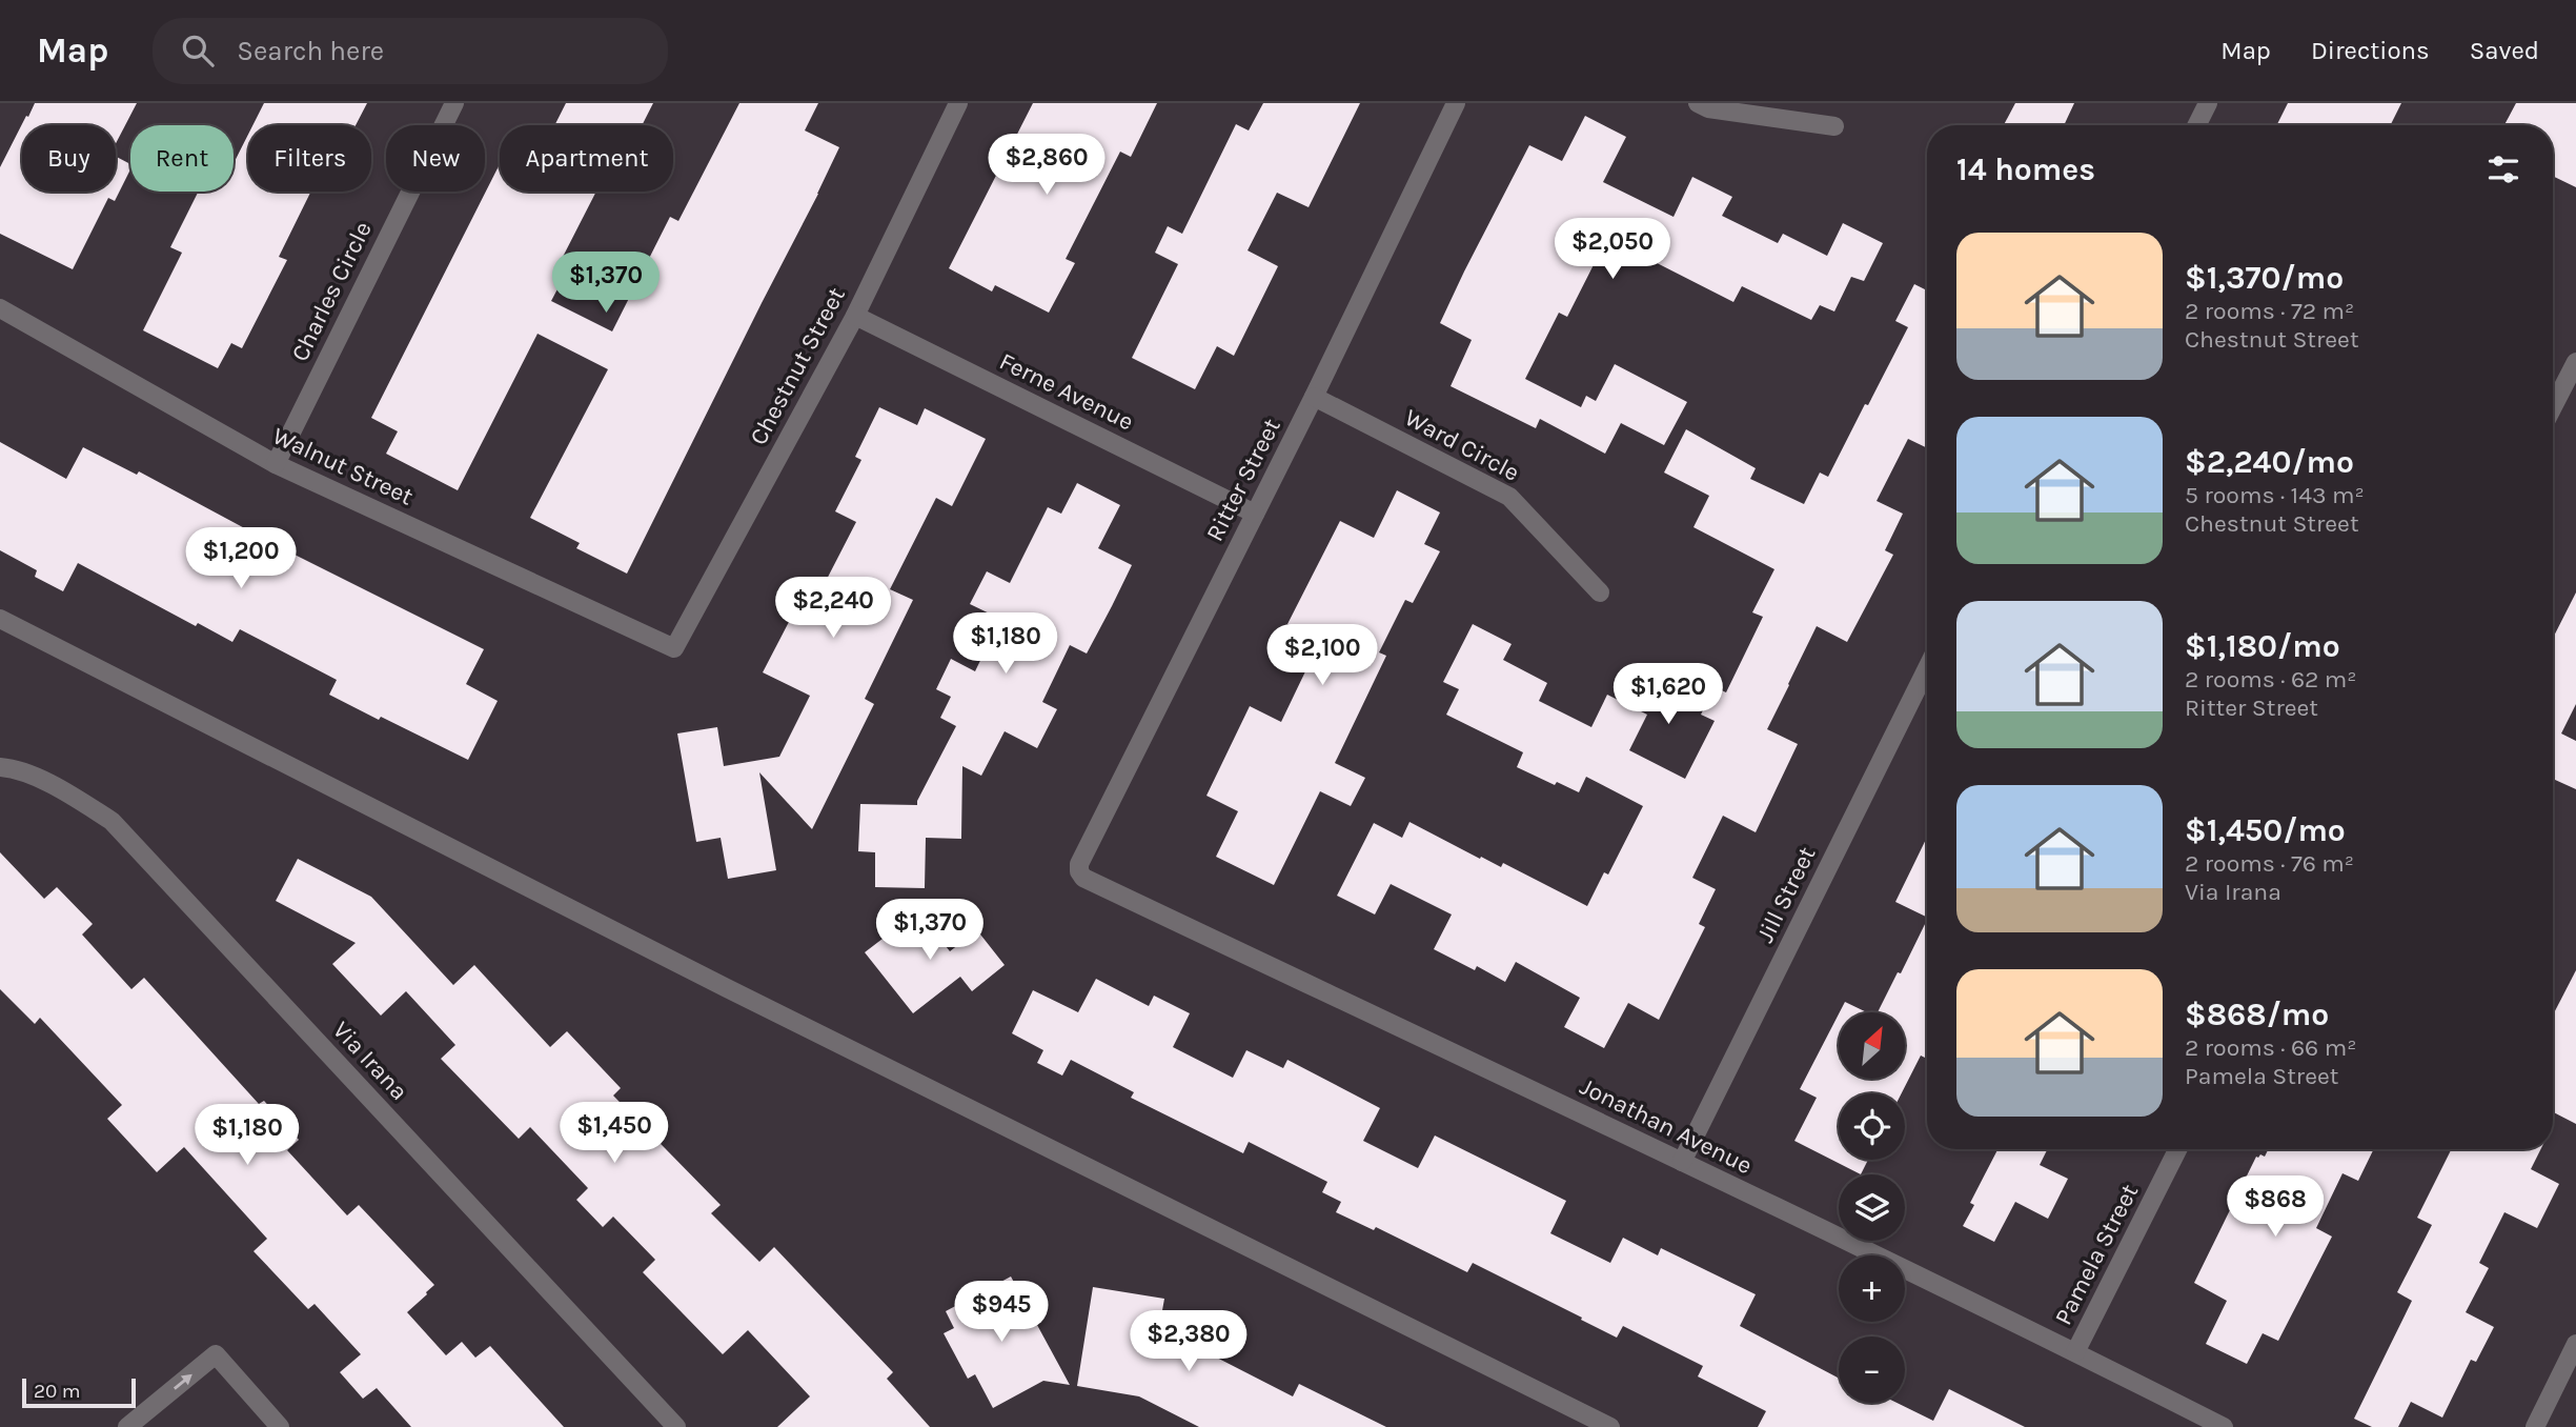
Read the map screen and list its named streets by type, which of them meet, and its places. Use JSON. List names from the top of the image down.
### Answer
{
  "streets": {
    "street": [
      "Charles Circle",
      "Chestnut Street",
      "Ferne Avenue",
      "Ward Circle",
      "Walnut Street",
      "Ritter Street",
      "Jill Street",
      "Via Irana",
      "Jonathan Avenue",
      "Pamela Street"
    ]
  },
  "crossings": [
    ["Charles Circle", "Walnut Street"],
    ["Chestnut Street", "Ferne Avenue"],
    ["Chestnut Street", "Walnut Street"],
    ["Ferne Avenue", "Ritter Street"],
    ["Ward Circle", "Ritter Street"],
    ["Ritter Street", "Jonathan Avenue"],
    ["Jill Street", "Jonathan Avenue"],
    ["Jonathan Avenue", "Pamela Street"]
  ],
  "scale_bar": "20 m",
  "north": "top right",
  "page": {
    "header": "Map",
    "search": "Search here",
    "nav": ["Map", "Directions", "Saved"],
    "chip": [
      "Buy",
      "Rent",
      "Filters",
      "New",
      "Apartment"
    ],
    "heading": "14 homes",
    "price": [
      "$2,860",
      "$2,050",
      "$1,370",
      "$1,200",
      "$2,240",
      "$1,180",
      "$2,100",
      "$1,620",
      "$1,370",
      "$1,450",
      "$1,180",
      "$868",
      "$945",
      "$2,380"
    ],
    "list": [
      {
        "name": "$1,370/mo",
        "note": "2 rooms · 72 m² · Chestnut Street"
      },
      {
        "name": "$2,240/mo",
        "note": "5 rooms · 143 m² · Chestnut Street"
      },
      {
        "name": "$1,180/mo",
        "note": "2 rooms · 62 m² · Ritter Street"
      },
      {
        "name": "$1,450/mo",
        "note": "2 rooms · 76 m² · Via Irana"
      },
      {
        "name": "$868/mo",
        "note": "2 rooms · 66 m² · Pamela Street"
      }
    ],
    "map_buttons": ["+", "−"],
    "scale": "20 m"
  }
}
